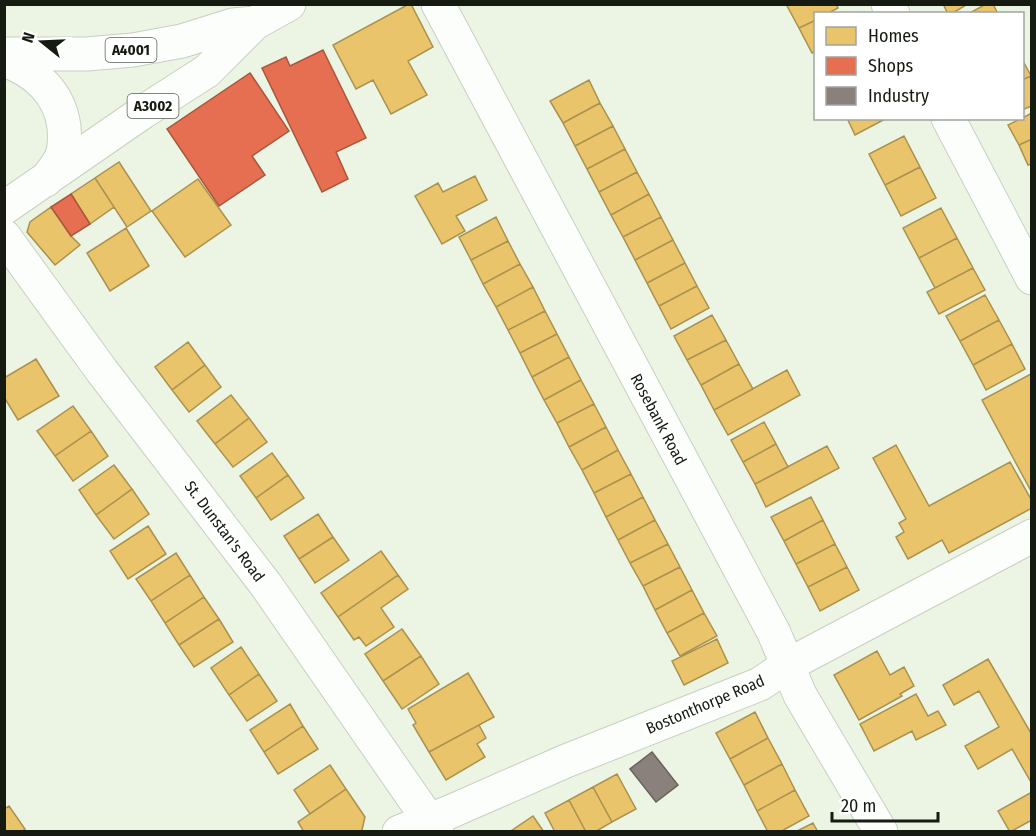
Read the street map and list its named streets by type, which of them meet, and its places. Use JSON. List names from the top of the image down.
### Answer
{
  "streets": {
    "street": [
      "A4001",
      "A3002",
      "Rosebank Road",
      "St. Dunstan's Road",
      "Bostonthorpe Road"
    ]
  },
  "crossings": [
    ["A4001", "A3002"],
    ["Rosebank Road", "Bostonthorpe Road"],
    ["St. Dunstan's Road", "Bostonthorpe Road"]
  ],
  "legend": ["Homes", "Shops", "Industry"],
  "scale_bar": "20 m",
  "north": "left"
}
